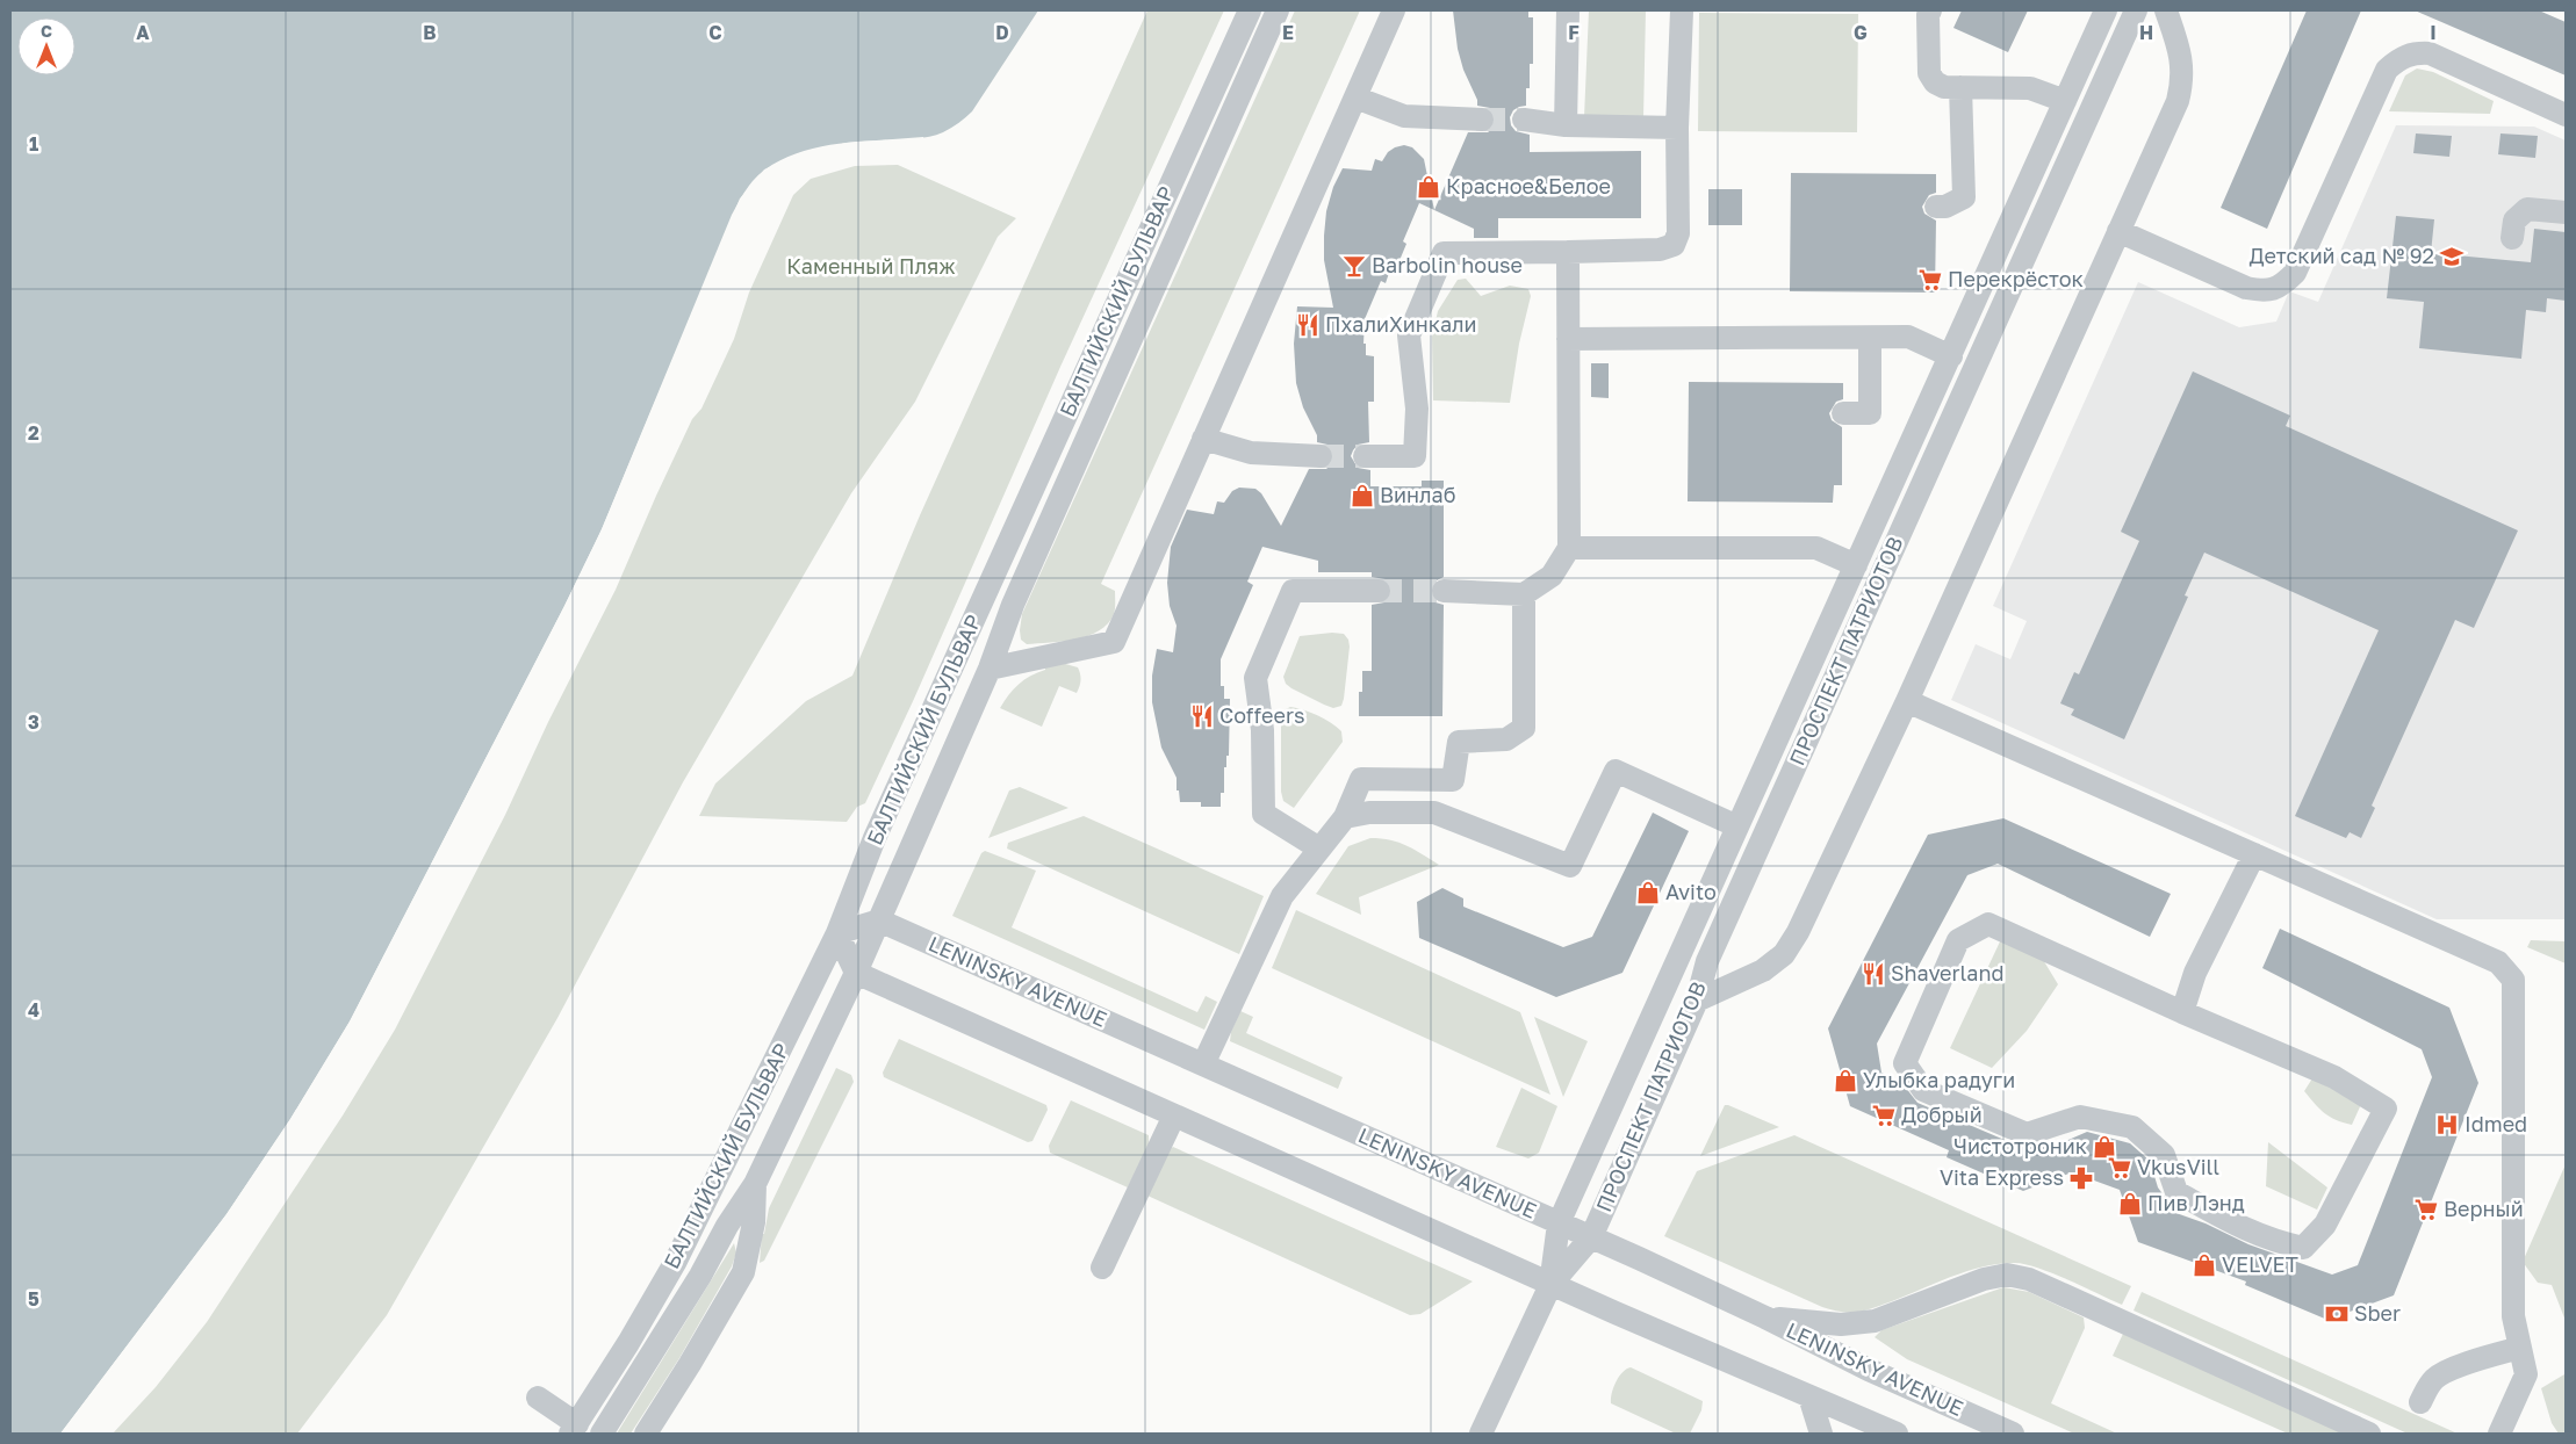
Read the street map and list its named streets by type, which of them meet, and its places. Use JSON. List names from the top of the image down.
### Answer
{
  "streets": {
    "street": ["БАЛТИЙСКИЙ БУЛЬВАР", "ПРОСПЕКТ ПАТРИОТОВ", "LENINSKY AVENUE"]
  },
  "crossings": [
    ["БАЛТИЙСКИЙ БУЛЬВАР", "LENINSKY AVENUE"],
    ["ПРОСПЕКТ ПАТРИОТОВ", "LENINSKY AVENUE"]
  ],
  "parks": ["Каменный Пляж"],
  "places": {
    "shop": [
      "Красное&Белое",
      "Винлаб",
      "Avito",
      "Улыбка радуги",
      "Чистотроник",
      "Пив Лэнд",
      "VELVET"
    ],
    "school or university": ["Детский сад № 92"],
    "bar": ["Barbolin house"],
    "supermarket": [
      "Перекрёсток",
      "Добрый",
      "VkusVill",
      "Верный"
    ],
    "restaurant": ["ПхалиХинкали", "Coffeers", "Shaverland"],
    "hospital": ["Idmed"],
    "pharmacy": ["Vita Express"],
    "bank": ["Sber"]
  },
  "north": "top",
  "grid": {
    "columns": [
      "A",
      "B",
      "C",
      "D",
      "E",
      "F",
      "G",
      "H",
      "I"
    ],
    "rows": [
      "1",
      "2",
      "3",
      "4",
      "5"
    ]
  }
}
